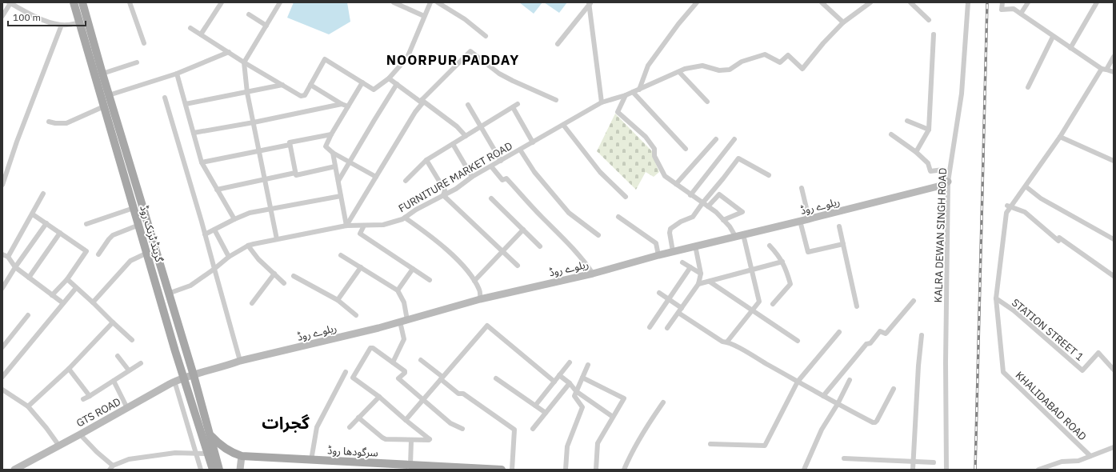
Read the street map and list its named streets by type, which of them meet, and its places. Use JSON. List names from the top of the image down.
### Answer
{
  "streets": {
    "main road": ["گرینڈ ٹرنک روڈ", "سرگودھا روڈ"],
    "street": [
      "FURNITURE MARKET ROAD",
      "ریلوے روڈ",
      "KALRA DEWAN SINGH ROAD",
      "STATION STREET 1",
      "KHALIDABAD ROAD",
      "GTS ROAD"
    ]
  },
  "crossings": [
    ["FURNITURE MARKET ROAD", "گرینڈ ٹرنک روڈ"],
    ["ریلوے روڈ", "گرینڈ ٹرنک روڈ"],
    ["ریلوے روڈ", "KALRA DEWAN SINGH ROAD"],
    ["ریلوے روڈ", "GTS ROAD"],
    ["گرینڈ ٹرنک روڈ", "GTS ROAD"],
    ["گرینڈ ٹرنک روڈ", "سرگودھا روڈ"],
    ["STATION STREET 1", "KHALIDABAD ROAD"]
  ],
  "districts": ["NOORPUR PADDAY", "گجرات"],
  "scale_bar": "100 m"
}
